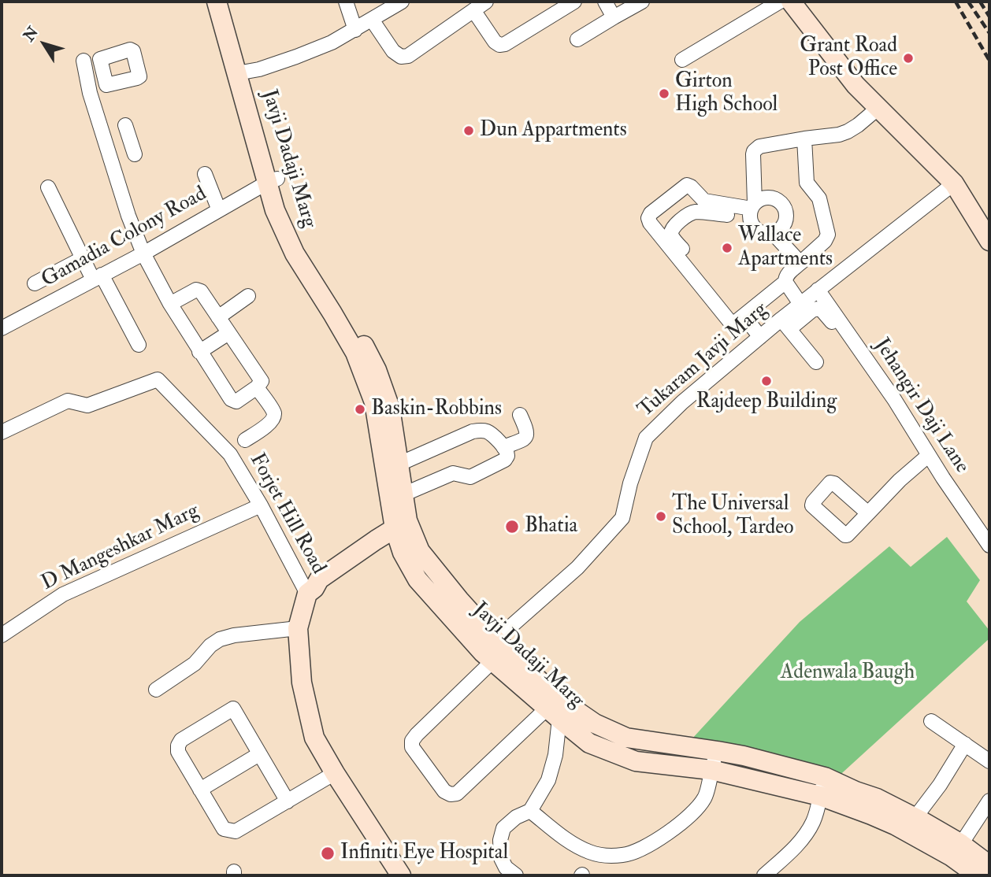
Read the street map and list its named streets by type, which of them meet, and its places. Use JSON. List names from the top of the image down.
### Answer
{
  "streets": {
    "main road": ["Javji Dadaji Marg"],
    "street": [
      "Gamadia Colony Road",
      "Tukaram Javji Marg",
      "Jehangir Daji Lane",
      "Forjet Hill Road",
      "D Mangeshkar Marg"
    ]
  },
  "crossings": [
    ["Javji Dadaji Marg", "Gamadia Colony Road"],
    ["Javji Dadaji Marg", "Tukaram Javji Marg"],
    ["Tukaram Javji Marg", "Jehangir Daji Lane"],
    ["Forjet Hill Road", "D Mangeshkar Marg"]
  ],
  "parks": ["Adenwala Baugh"],
  "places": [
    "Grant Road Post Office",
    "Girton High School",
    "Dun Appartments",
    "Wallace Apartments",
    "Rajdeep Building",
    "Baskin-Robbins",
    "The Universal School, Tardeo",
    "Bhatia",
    "Infiniti Eye Hospital"
  ],
  "north": "top left"
}
